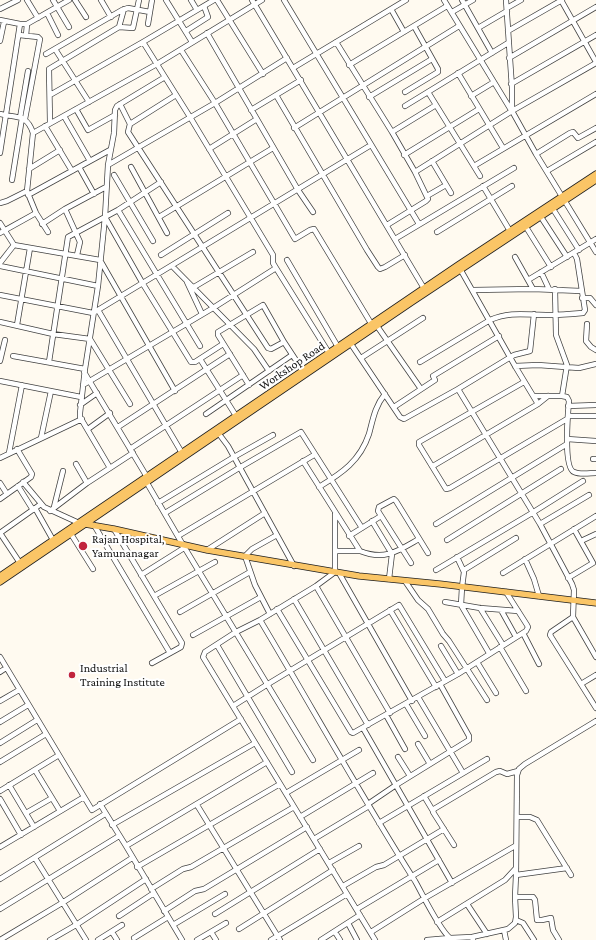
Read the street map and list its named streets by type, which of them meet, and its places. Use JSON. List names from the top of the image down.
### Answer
{
  "streets": {
    "main road": ["Workshop Road"]
  },
  "places": ["Rajan Hospital, Yamunanagar", "Industrial Training Institute"]
}
